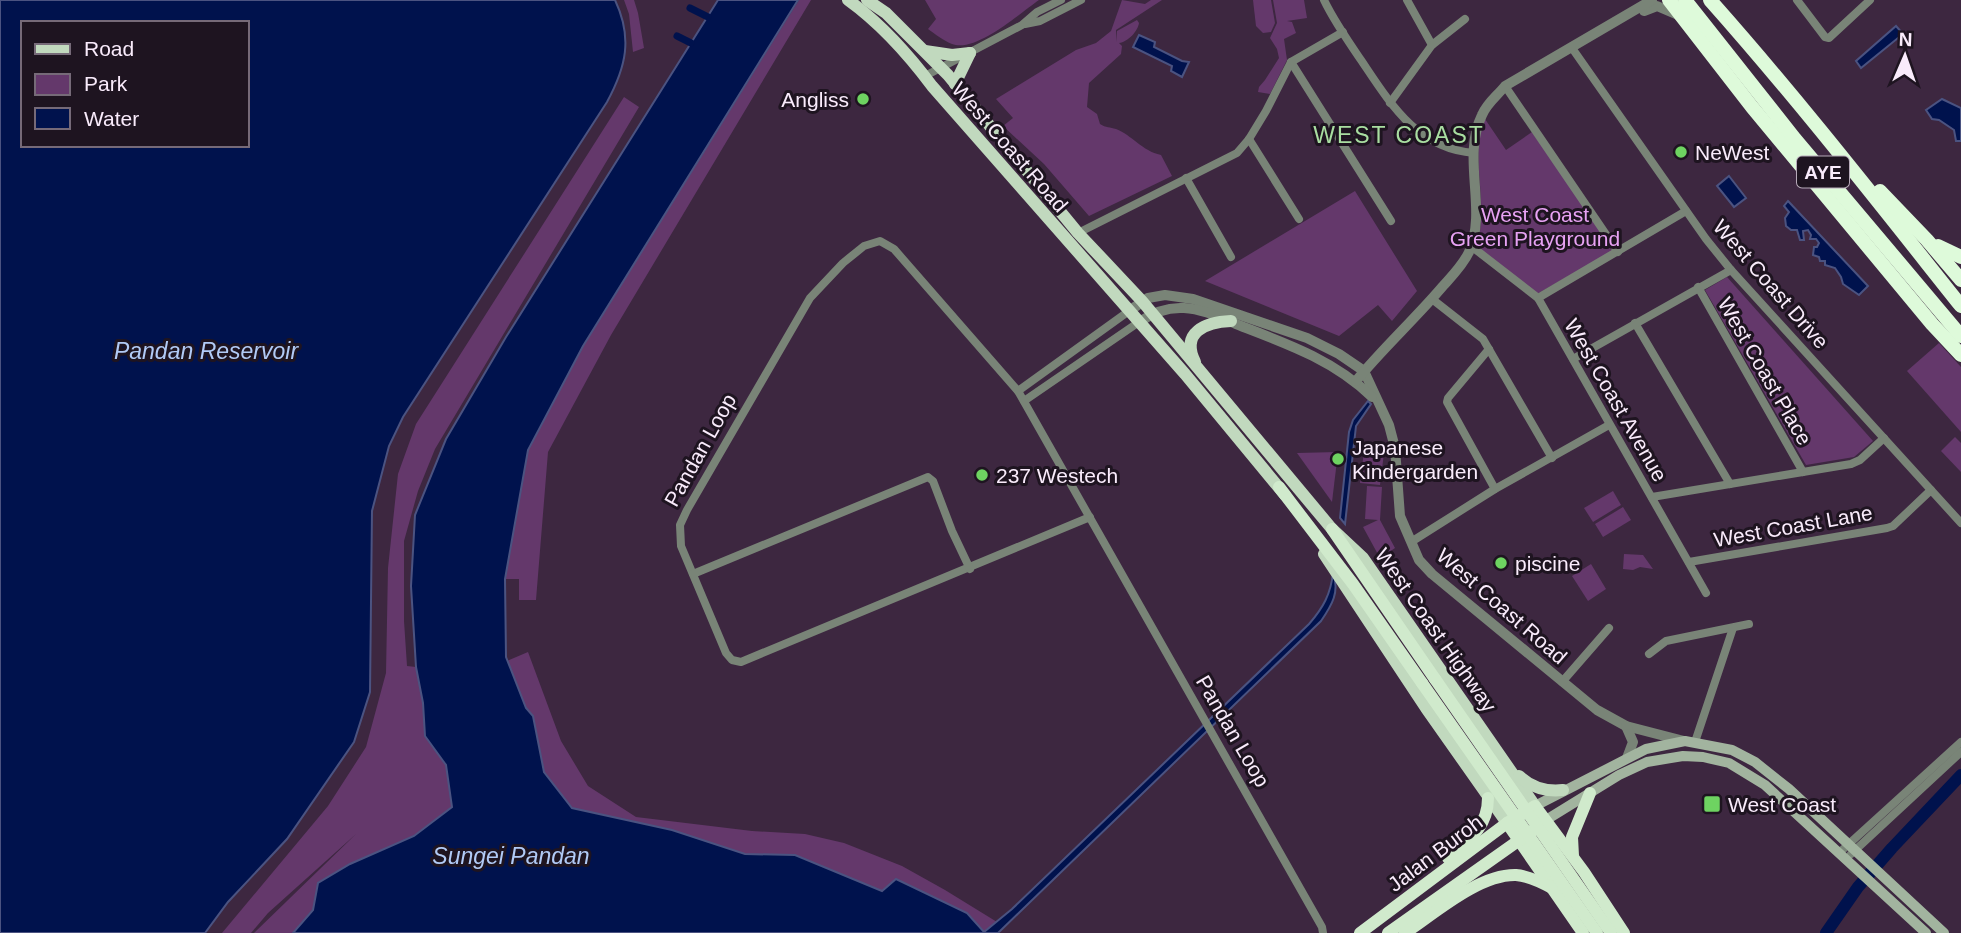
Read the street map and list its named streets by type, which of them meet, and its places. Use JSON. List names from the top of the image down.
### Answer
{
  "streets": {
    "highway": ["AYE", "West Coast Highway", "Jalan Buroh"],
    "main road": ["West Coast Road"],
    "street": [
      "West Coast Drive",
      "West Coast Place",
      "West Coast Avenue",
      "Pandan Loop",
      "West Coast Lane"
    ]
  },
  "crossings": [
    ["West Coast Road", "West Coast Highway"],
    ["West Coast Road", "Jalan Buroh"],
    ["West Coast Drive", "West Coast Place"],
    ["West Coast Drive", "West Coast Lane"],
    ["West Coast Place", "West Coast Avenue"],
    ["West Coast Avenue", "West Coast Lane"],
    ["West Coast Highway", "Jalan Buroh"]
  ],
  "districts": ["WEST COAST"],
  "water": ["Pandan Reservoir", "Sungei Pandan"],
  "parks": ["West Coast Green Playground"],
  "places": {
    "other": [
      "Angliss",
      "NeWest",
      "Japanese Kindergarden",
      "237 Westech",
      "piscine"
    ],
    "transit": ["West Coast"]
  },
  "legend": ["Road", "Park", "Water"],
  "north": "top"
}
